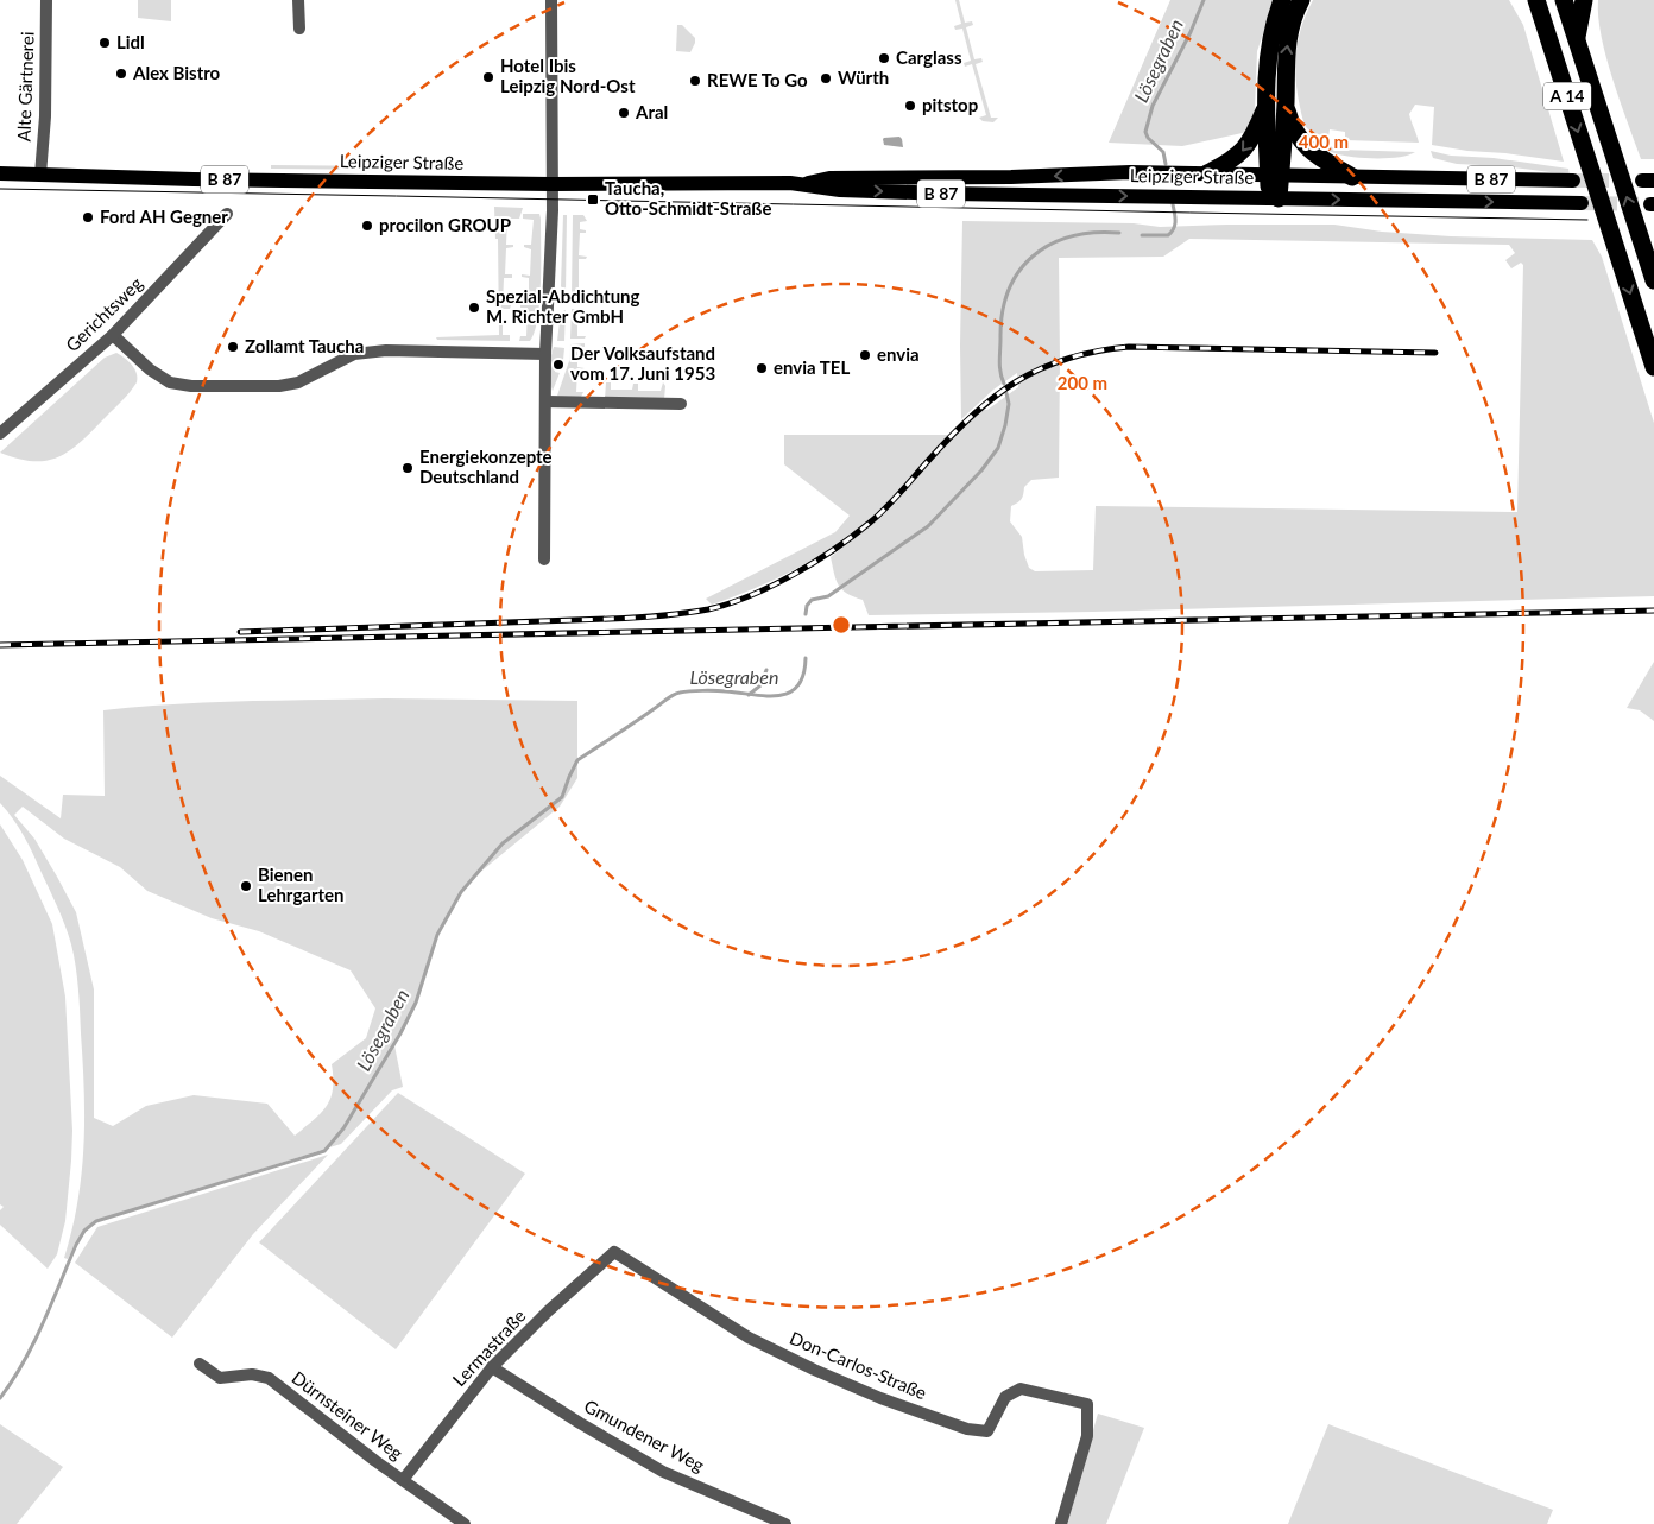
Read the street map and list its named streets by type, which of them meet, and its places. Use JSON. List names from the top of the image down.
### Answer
{
  "streets": {
    "highway": ["A 14"],
    "main road": ["Leipziger Straße", "B 87"],
    "street": [
      "Alte Gärtnerei",
      "Gerichtsweg",
      "Lermastraße",
      "Don-Carlos-Straße",
      "Dürnsteiner Weg",
      "Gmundener Weg"
    ]
  },
  "crossings": [
    ["Alte Gärtnerei", "Leipziger Straße"],
    ["Leipziger Straße", "B 87"],
    ["Lermastraße", "Don-Carlos-Straße"],
    ["Lermastraße", "Dürnsteiner Weg"],
    ["Lermastraße", "Gmundener Weg"]
  ],
  "water": ["Lösegraben"],
  "places": {
    "other": [
      "Lidl",
      "Carglass",
      "Alex Bistro",
      "Hotel Ibis Leipzig Nord-Ost",
      "Würth",
      "REWE To Go",
      "pitstop",
      "Aral",
      "Ford AH Gegner",
      "procilon GROUP",
      "Spezial-Abdichtung M. Richter GmbH",
      "Zollamt Taucha",
      "envia",
      "Der Volksaufstand vom 17. Juni 1953",
      "envia TEL",
      "Energiekonzepte Deutschland",
      "Bienen Lehrgarten"
    ],
    "transit": ["Taucha, Otto-Schmidt-Straße"]
  },
  "rings": ["400 m", "200 m"]
}
